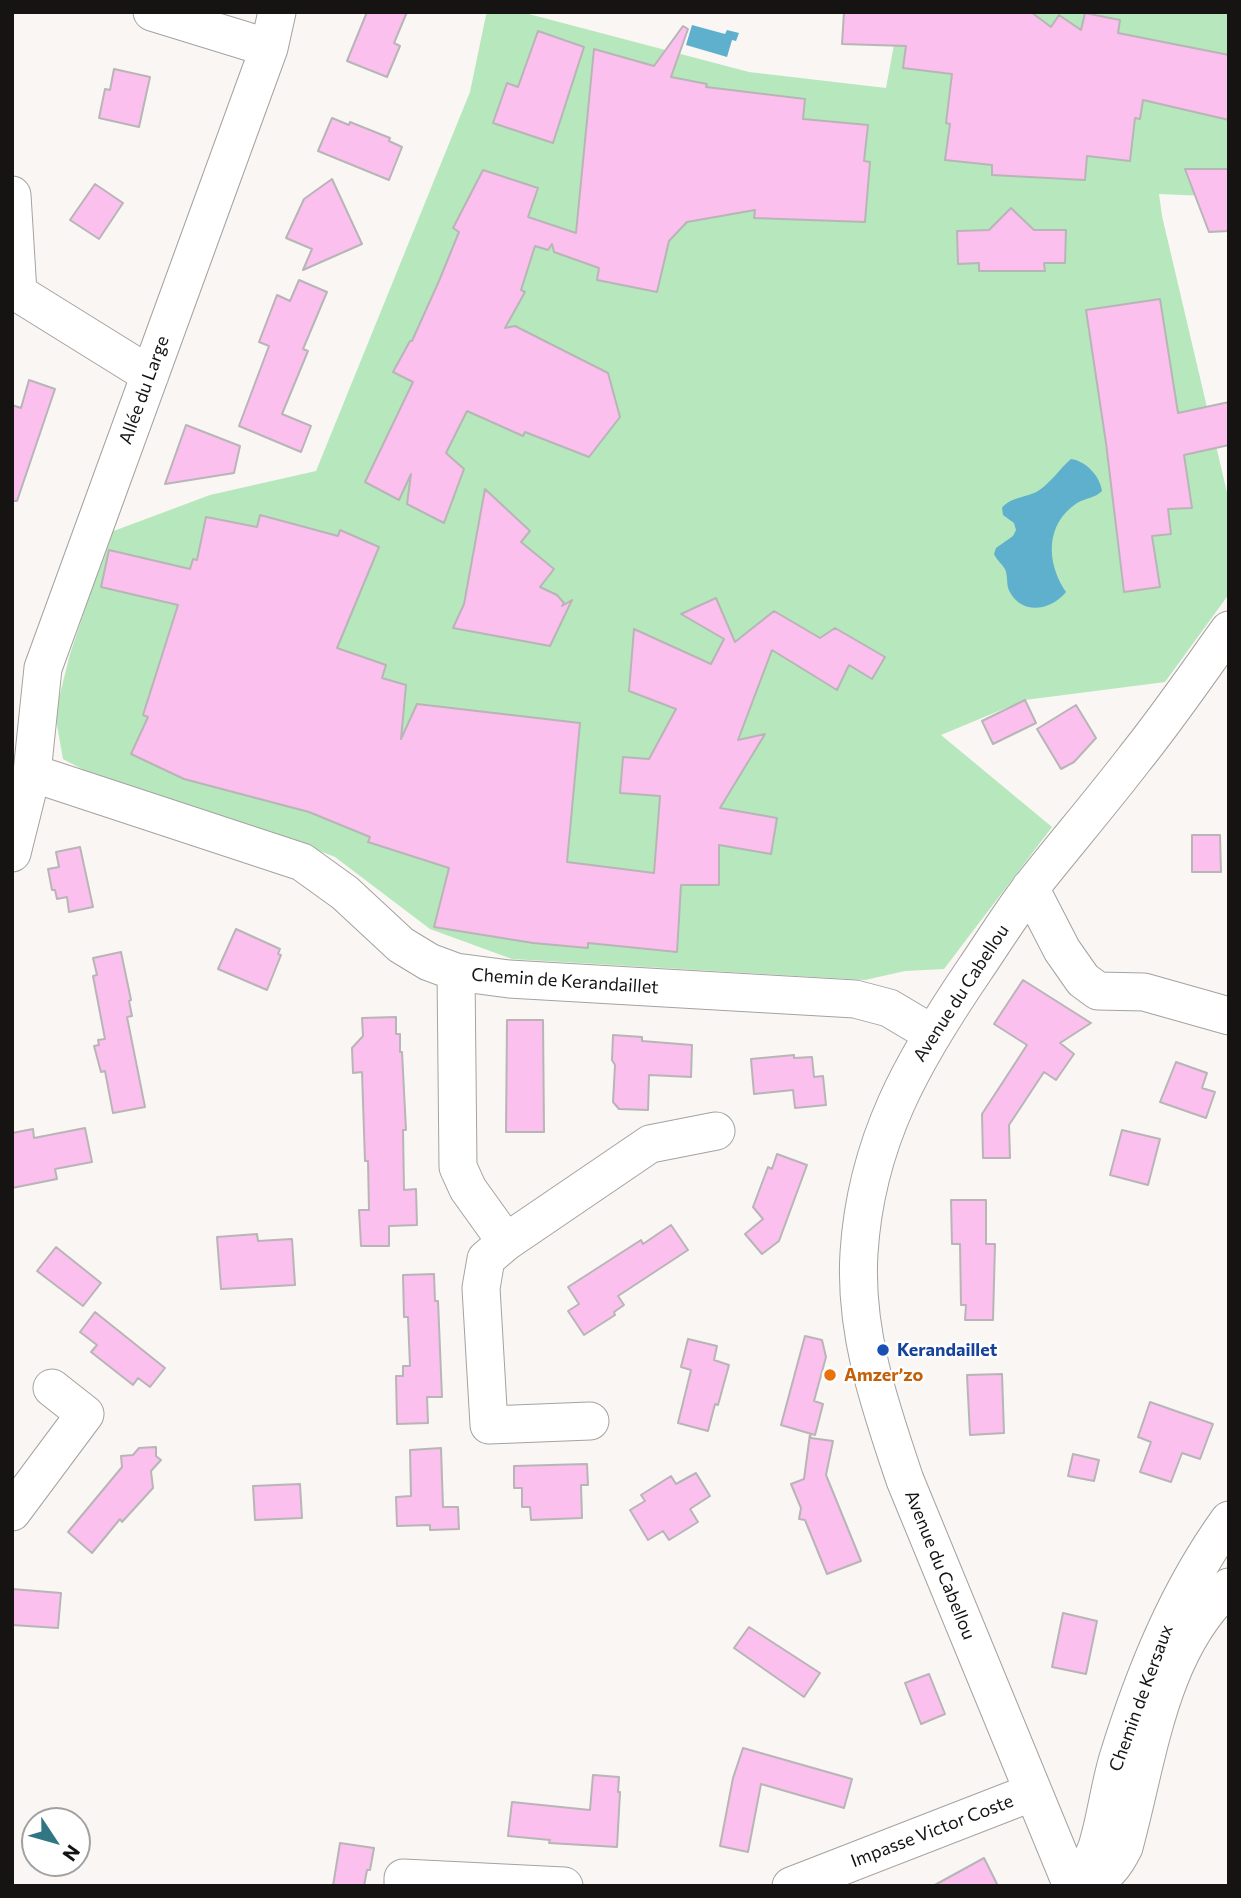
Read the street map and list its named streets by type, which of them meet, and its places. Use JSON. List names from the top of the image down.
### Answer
{
  "streets": {
    "street": [
      "Allée du Large",
      "Chemin de Kerandaillet",
      "Avenue du Cabellou",
      "Chemin de Kersaux",
      "Impasse Victor Coste"
    ]
  },
  "crossings": [
    ["Allée du Large", "Chemin de Kerandaillet"],
    ["Chemin de Kerandaillet", "Avenue du Cabellou"],
    ["Avenue du Cabellou", "Impasse Victor Coste"]
  ],
  "places": ["Kerandaillet", "Amzer’zo"],
  "north": "bottom right"
}
